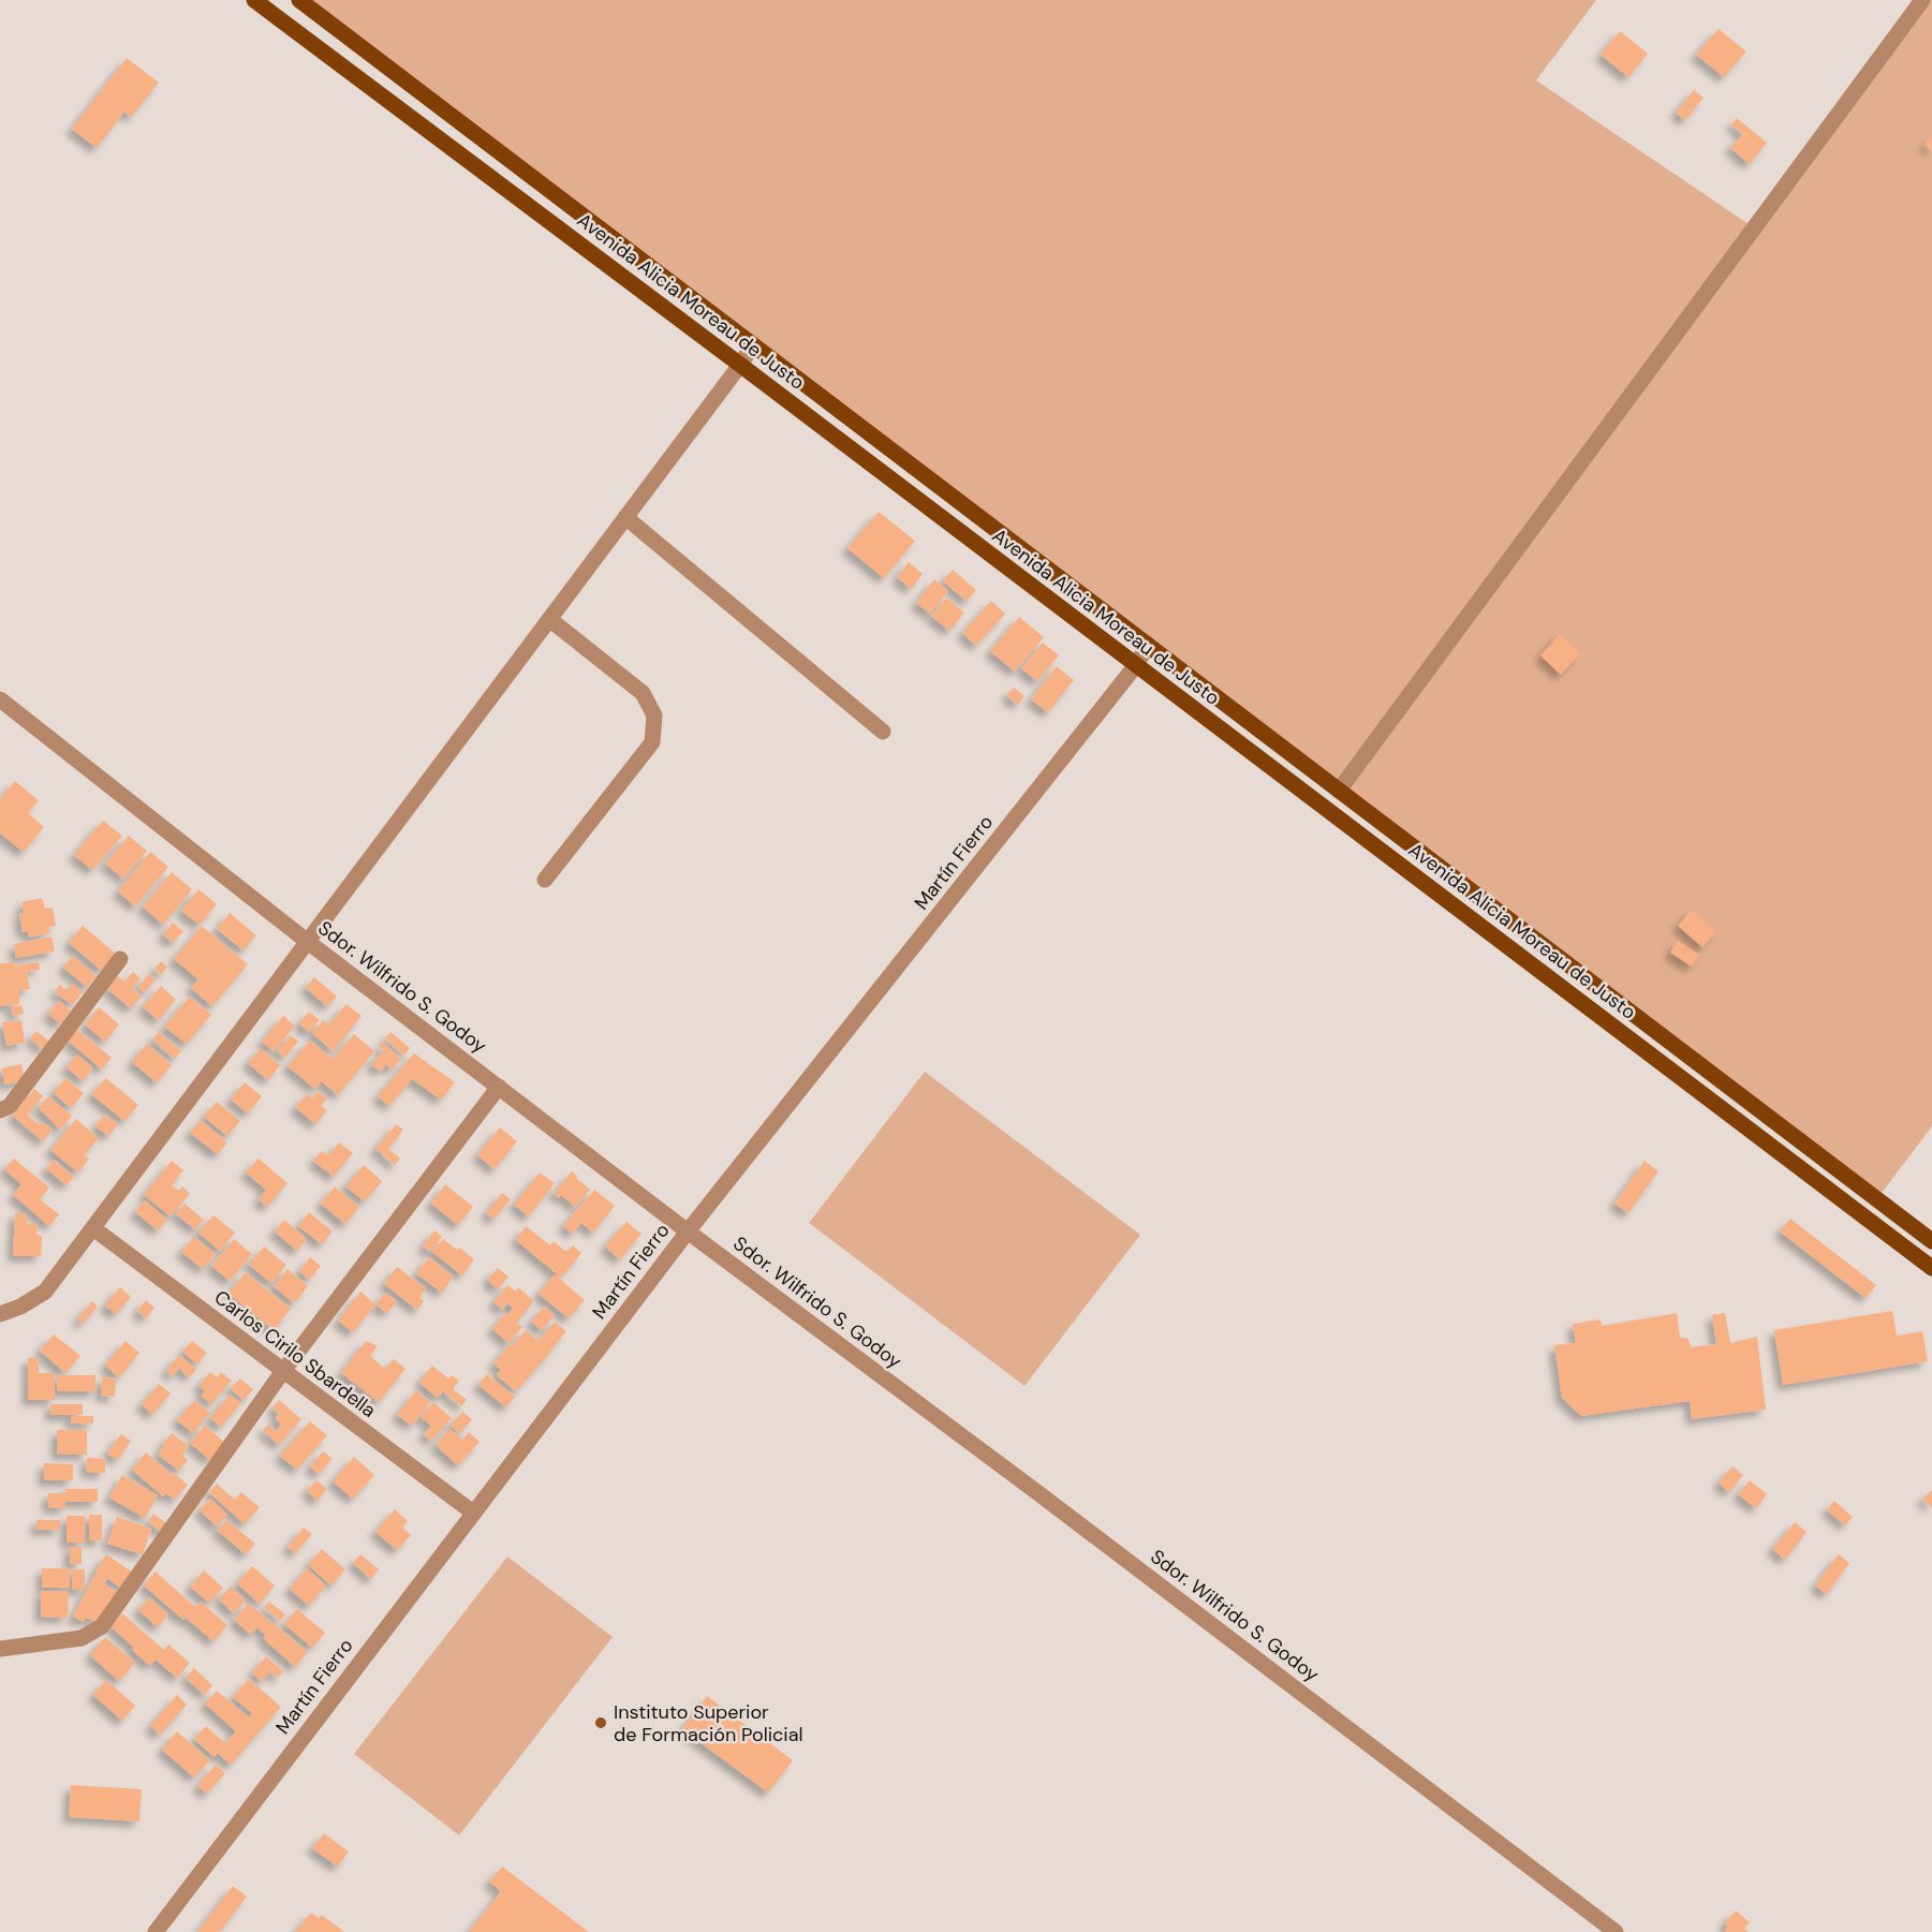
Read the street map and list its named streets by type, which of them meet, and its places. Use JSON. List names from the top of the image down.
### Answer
{
  "streets": {
    "main road": ["Avenida Alicia Moreau de Justo"],
    "street": ["Martín Fierro", "Sdor. Wilfrido S. Godoy", "Carlos Cirilo Sbardella"]
  },
  "crossings": [
    ["Avenida Alicia Moreau de Justo", "Martín Fierro"],
    ["Martín Fierro", "Sdor. Wilfrido S. Godoy"],
    ["Martín Fierro", "Carlos Cirilo Sbardella"]
  ],
  "places": ["Instituto Superior de Formación Policial"]
}
